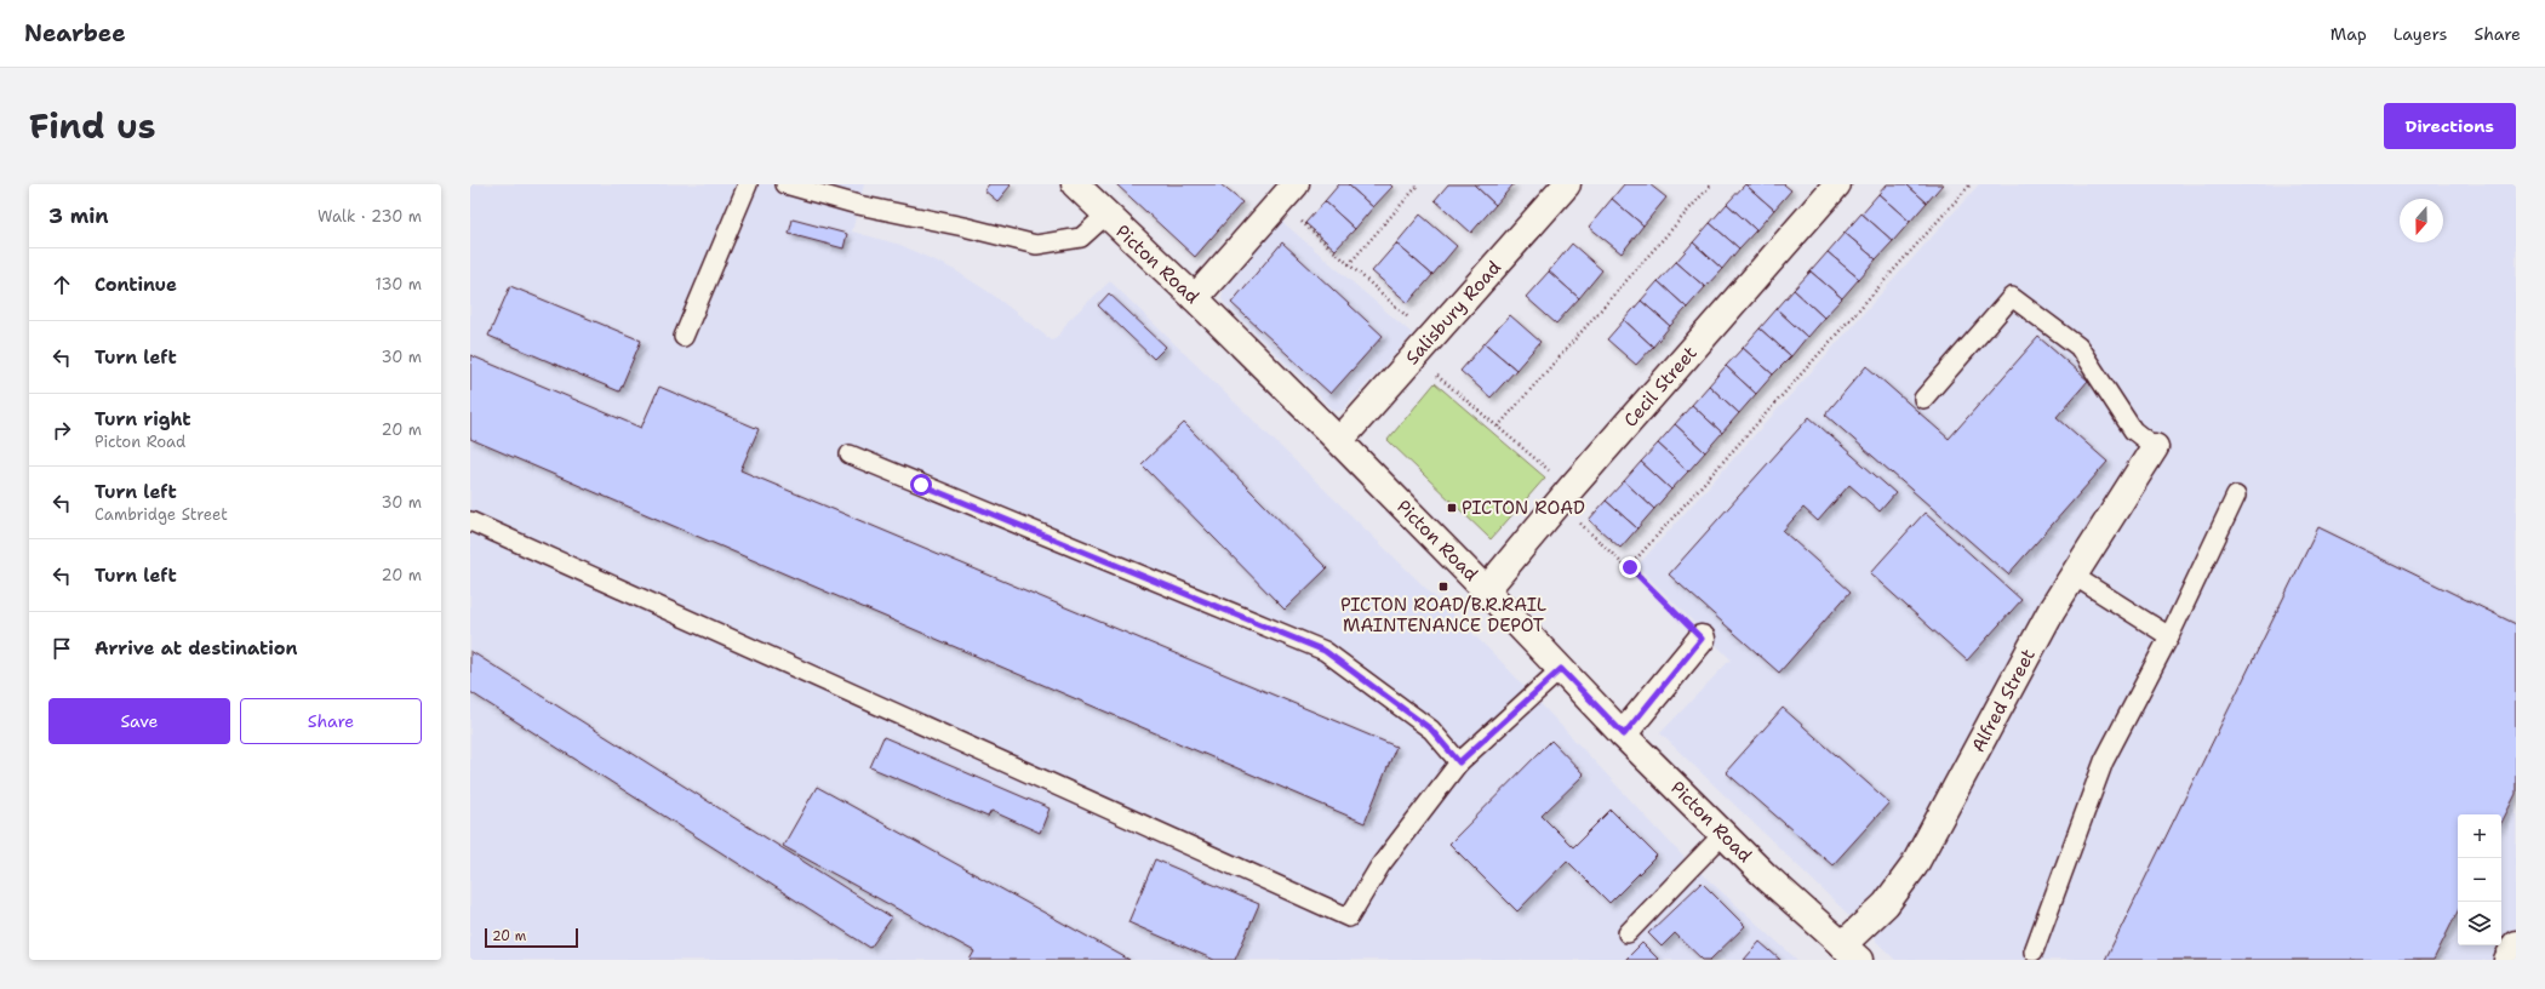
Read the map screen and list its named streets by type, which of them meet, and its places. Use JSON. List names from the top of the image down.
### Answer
{
  "streets": {
    "street": [
      "Picton Road",
      "Salisbury Road",
      "Cecil Street",
      "Alfred Street"
    ]
  },
  "crossings": [
    ["Picton Road", "Salisbury Road"],
    ["Picton Road", "Cecil Street"],
    ["Picton Road", "Alfred Street"]
  ],
  "places": {
    "transit": ["PICTON ROAD", "PICTON ROAD/B.R.RAIL MAINTENANCE DEPOT"]
  },
  "scale_bar": "20 m",
  "north": "bottom",
  "page": {
    "header": "Nearbee",
    "nav": ["Map", "Layers", "Share"],
    "title": "Find us",
    "buttons": [
      "Directions",
      ["Save", "Share"]
    ],
    "heading": ["3 min", "Walk · 230 m"],
    "list": [
      ["Continue", "130 m"],
      ["Turn left", "30 m"],
      ["Turn right", "Picton Road", "20 m"],
      ["Turn left", "Cambridge Street", "30 m"],
      ["Turn left", "20 m"],
      "Arrive at destination"
    ],
    "map_buttons": ["+", "−"],
    "scale": "20 m"
  }
}
